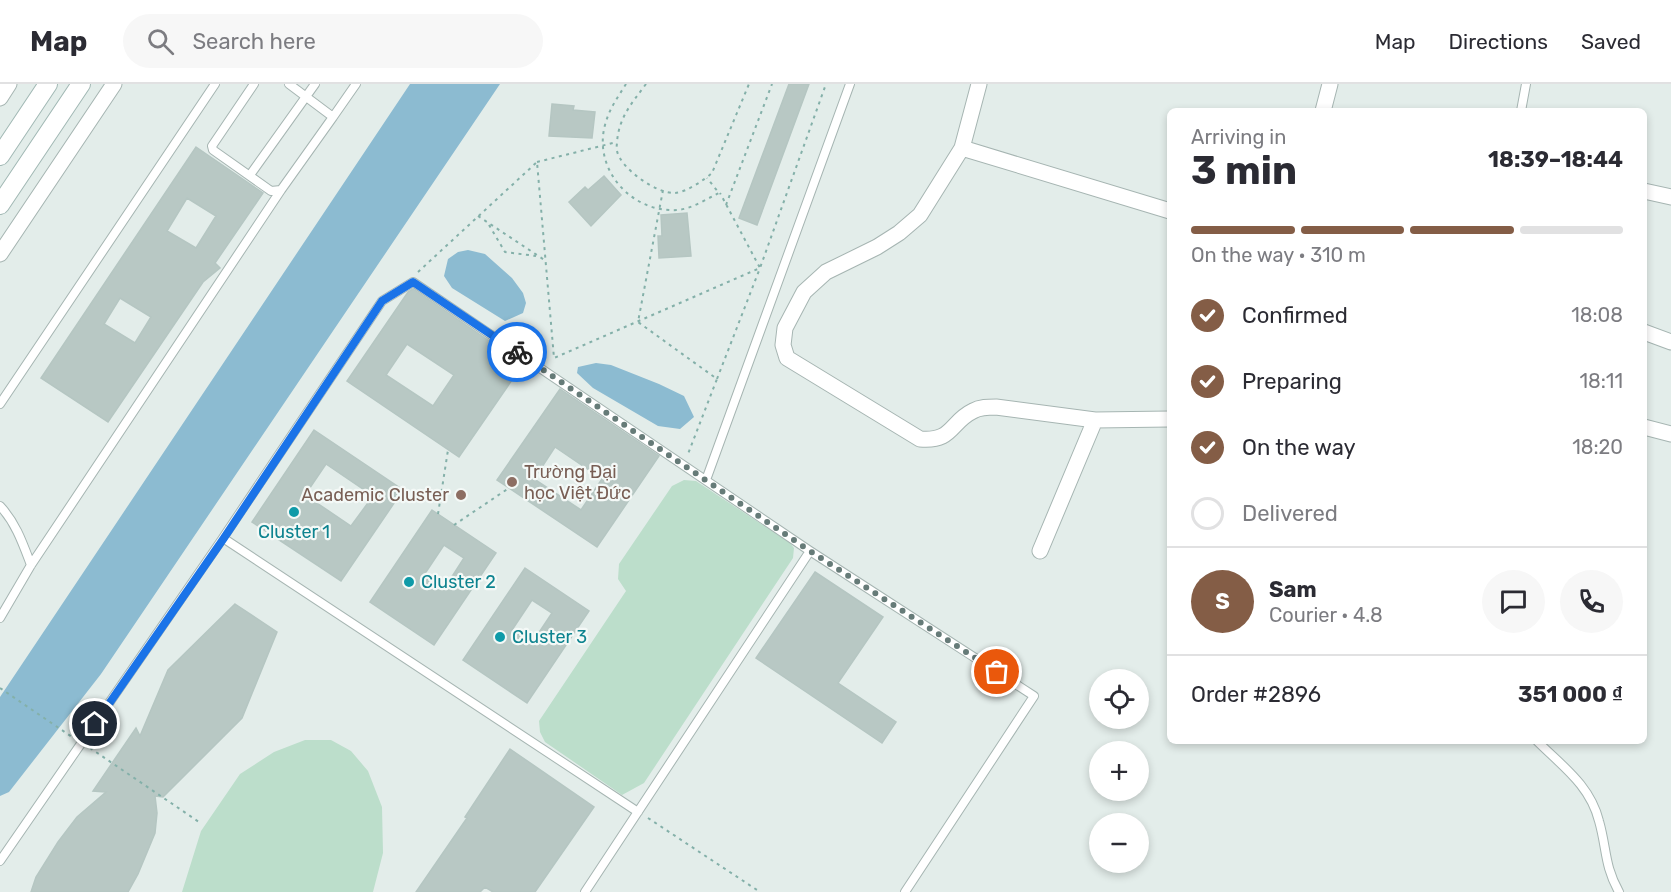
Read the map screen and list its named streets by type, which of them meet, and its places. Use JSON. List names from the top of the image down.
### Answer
{
  "places": [
    "Trường Đại học Việt Đức",
    "Academic Cluster",
    "Cluster 1",
    "Cluster 2",
    "Cluster 3"
  ],
  "page": {
    "header": "Map",
    "search": "Search here",
    "nav": ["Map", "Directions", "Saved"],
    "heading": ["3 min", "Arriving in", "18:39–18:44"],
    "panel": [
      "Sam",
      "Courier · 4.8",
      "Order #2896",
      "351 000 ₫"
    ],
    "bar": "On the way · 310 m",
    "list": [
      ["Confirmed", "18:08"],
      ["Preparing", "18:11"],
      ["On the way", "18:20"],
      "Delivered"
    ],
    "round": "S",
    "map_buttons": ["+", "−"]
  }
}
